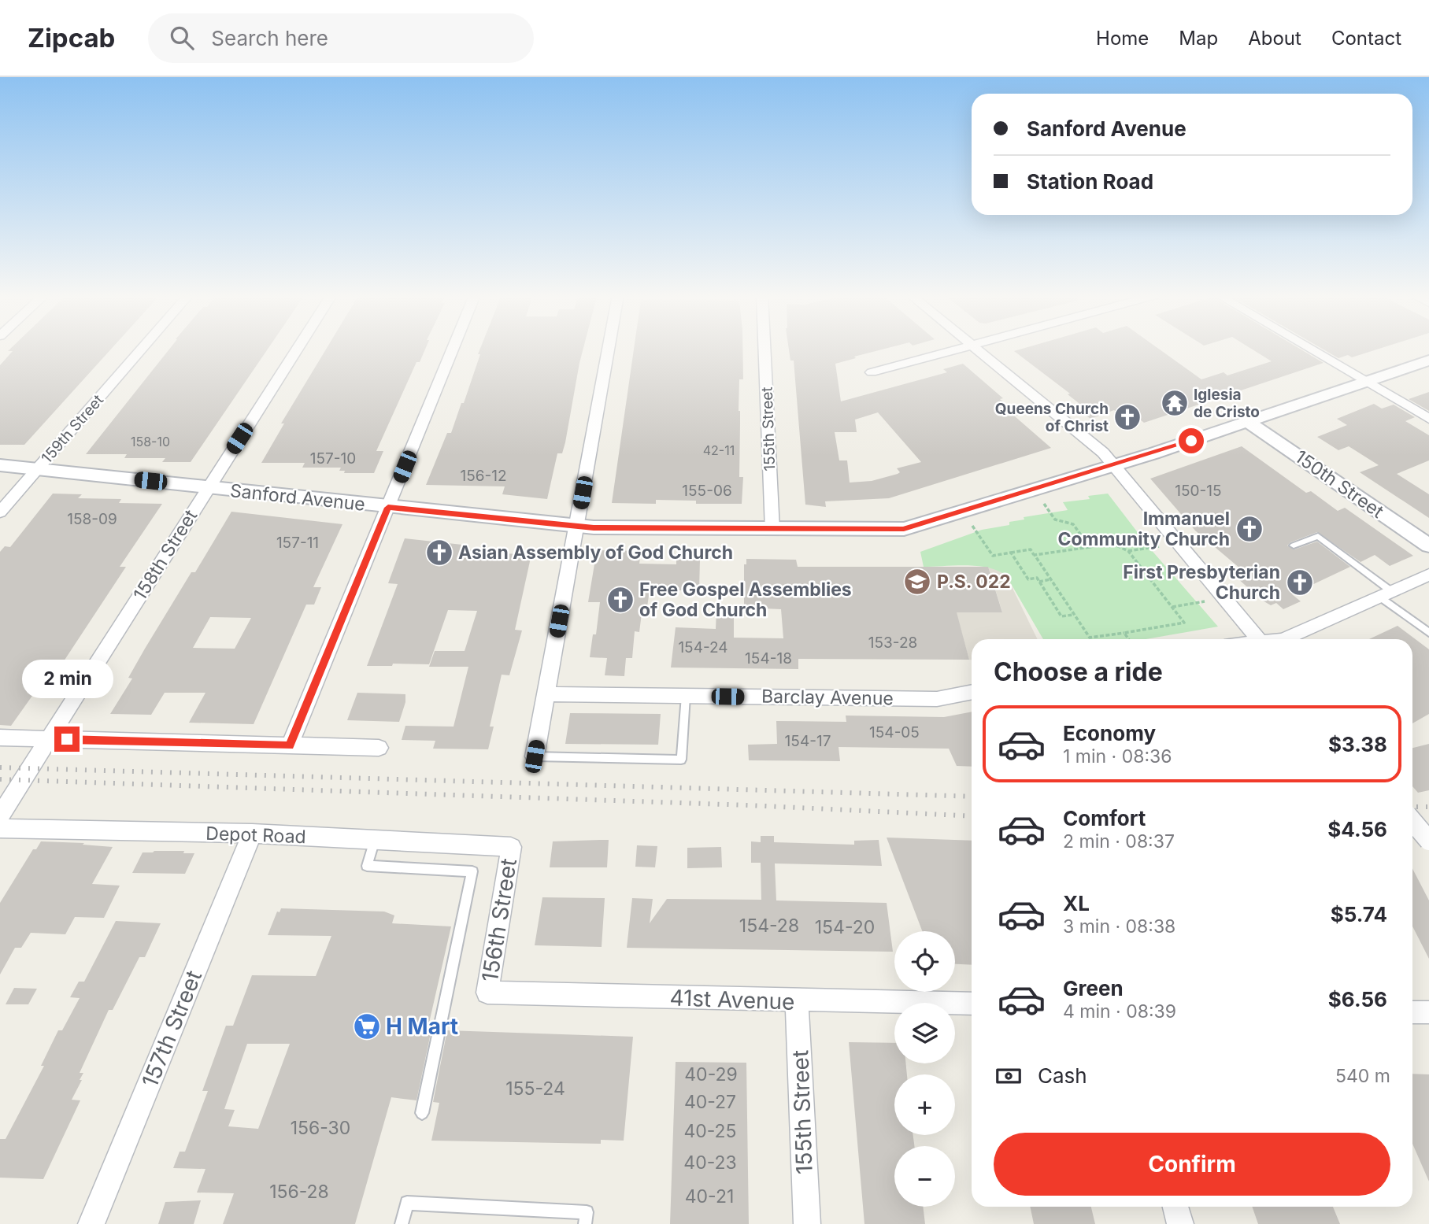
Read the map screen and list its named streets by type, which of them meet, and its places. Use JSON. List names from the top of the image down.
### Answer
{
  "streets": {
    "street": [
      "159th Street",
      "155th Street",
      "150th Street",
      "Sanford Avenue",
      "158th Street",
      "Barclay Avenue",
      "Depot Road",
      "156th Street",
      "41st Avenue",
      "157th Street"
    ]
  },
  "crossings": [
    ["159th Street", "Sanford Avenue"],
    ["155th Street", "Sanford Avenue"],
    ["155th Street", "41st Avenue"],
    ["150th Street", "Sanford Avenue"],
    ["Sanford Avenue", "158th Street"],
    ["Depot Road", "156th Street"],
    ["Depot Road", "157th Street"],
    ["156th Street", "41st Avenue"]
  ],
  "places": {
    "temple": ["Iglesia de Cristo"],
    "church": [
      "Queens Church of Christ",
      "Immanuel Community Church",
      "Asian Assembly of God Church",
      "First Presbyterian Church",
      "Free Gospel Assemblies of God Church"
    ],
    "school or university": ["P.S. 022"],
    "supermarket": ["H Mart"]
  },
  "house_numbers": [
    "158-10",
    "42-11",
    "157-10",
    "156-12",
    "155-06",
    "150-15",
    "158-09",
    "157-11",
    "153-28",
    "154-24",
    "154-18",
    "154-05",
    "154-17",
    "154-28",
    "154-20",
    "40-29",
    "155-24",
    "40-27",
    "156-30",
    "40-25",
    "40-23",
    "156-28",
    "40-21"
  ],
  "page": {
    "header": "Zipcab",
    "search": "Search here",
    "nav": [
      "Home",
      "Map",
      "About",
      "Contact"
    ],
    "banner": ["Sanford Avenue", "Station Road"],
    "heading": "Choose a ride",
    "bubble": "2 min",
    "list": [
      {
        "name": "Economy",
        "note": "1 min · 08:36",
        "value": "$3.38"
      },
      {
        "name": "Comfort",
        "note": "2 min · 08:37",
        "value": "$4.56"
      },
      {
        "name": "XL",
        "note": "3 min · 08:38",
        "value": "$5.74"
      },
      {
        "name": "Green",
        "note": "4 min · 08:39",
        "value": "$6.56"
      }
    ],
    "map_buttons": ["+", "−"],
    "pay": ["Cash", "540 m"],
    "buttons": "Confirm"
  }
}
